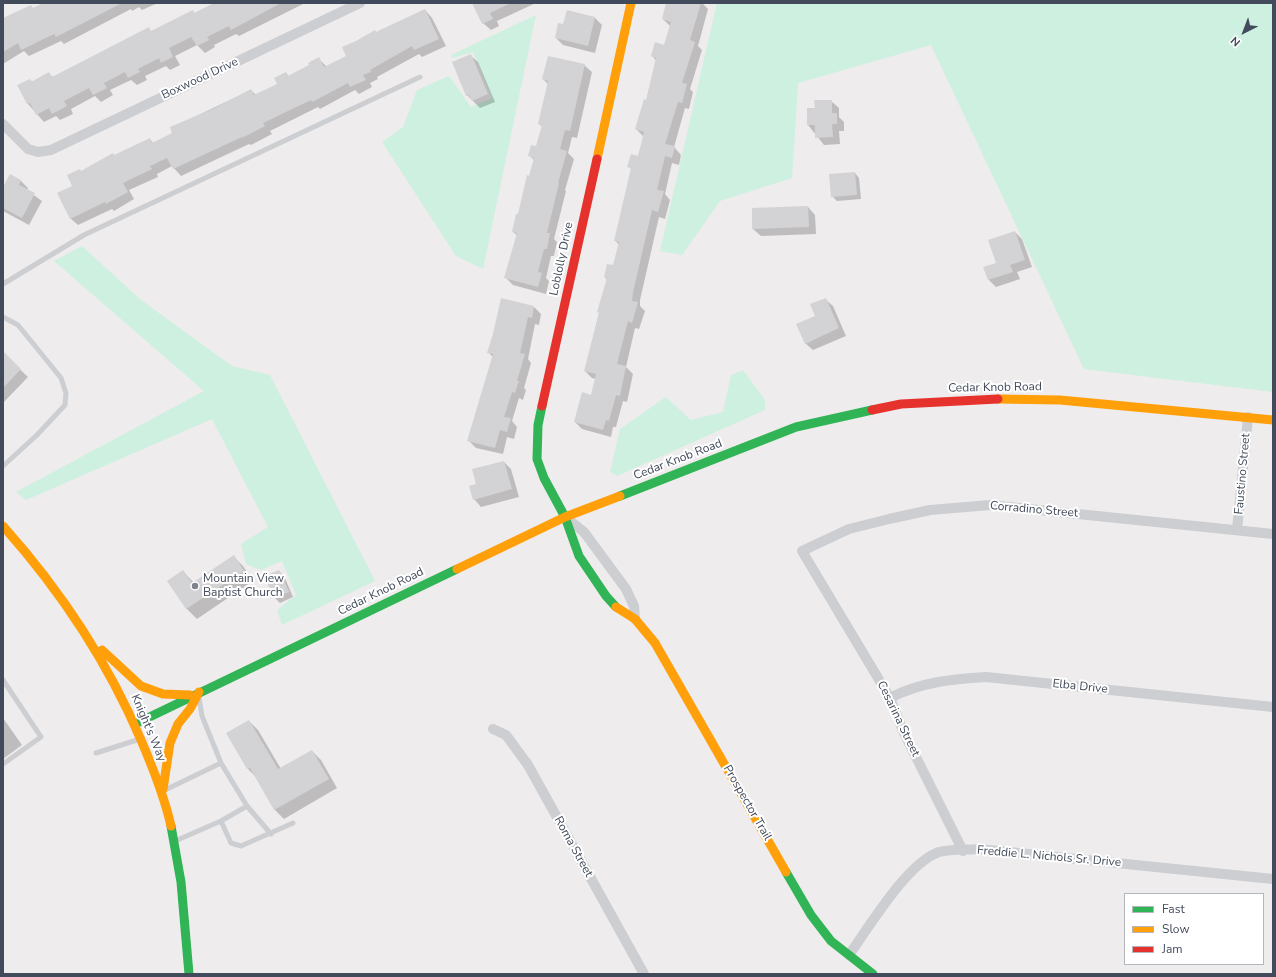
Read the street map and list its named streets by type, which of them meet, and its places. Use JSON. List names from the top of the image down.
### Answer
{
  "streets": {
    "street": [
      "Boxwood Drive",
      "Loblolly Drive",
      "Cedar Knob Road",
      "Faustino Street",
      "Corradino Street",
      "Elba Drive",
      "Cesarina Street",
      "Knight's Way",
      "Prospector Trail",
      "Roma Street",
      "Freddie L. Nichols Sr. Drive"
    ]
  },
  "crossings": [
    ["Loblolly Drive", "Cedar Knob Road"],
    ["Loblolly Drive", "Prospector Trail"],
    ["Cedar Knob Road", "Faustino Street"],
    ["Cedar Knob Road", "Knight's Way"],
    ["Cedar Knob Road", "Prospector Trail"],
    ["Faustino Street", "Corradino Street"],
    ["Corradino Street", "Cesarina Street"],
    ["Elba Drive", "Cesarina Street"],
    ["Cesarina Street", "Freddie L. Nichols Sr. Drive"],
    ["Prospector Trail", "Freddie L. Nichols Sr. Drive"]
  ],
  "places": ["Mountain View Baptist Church"],
  "legend": ["Fast", "Slow", "Jam"],
  "north": "bottom left"
}
